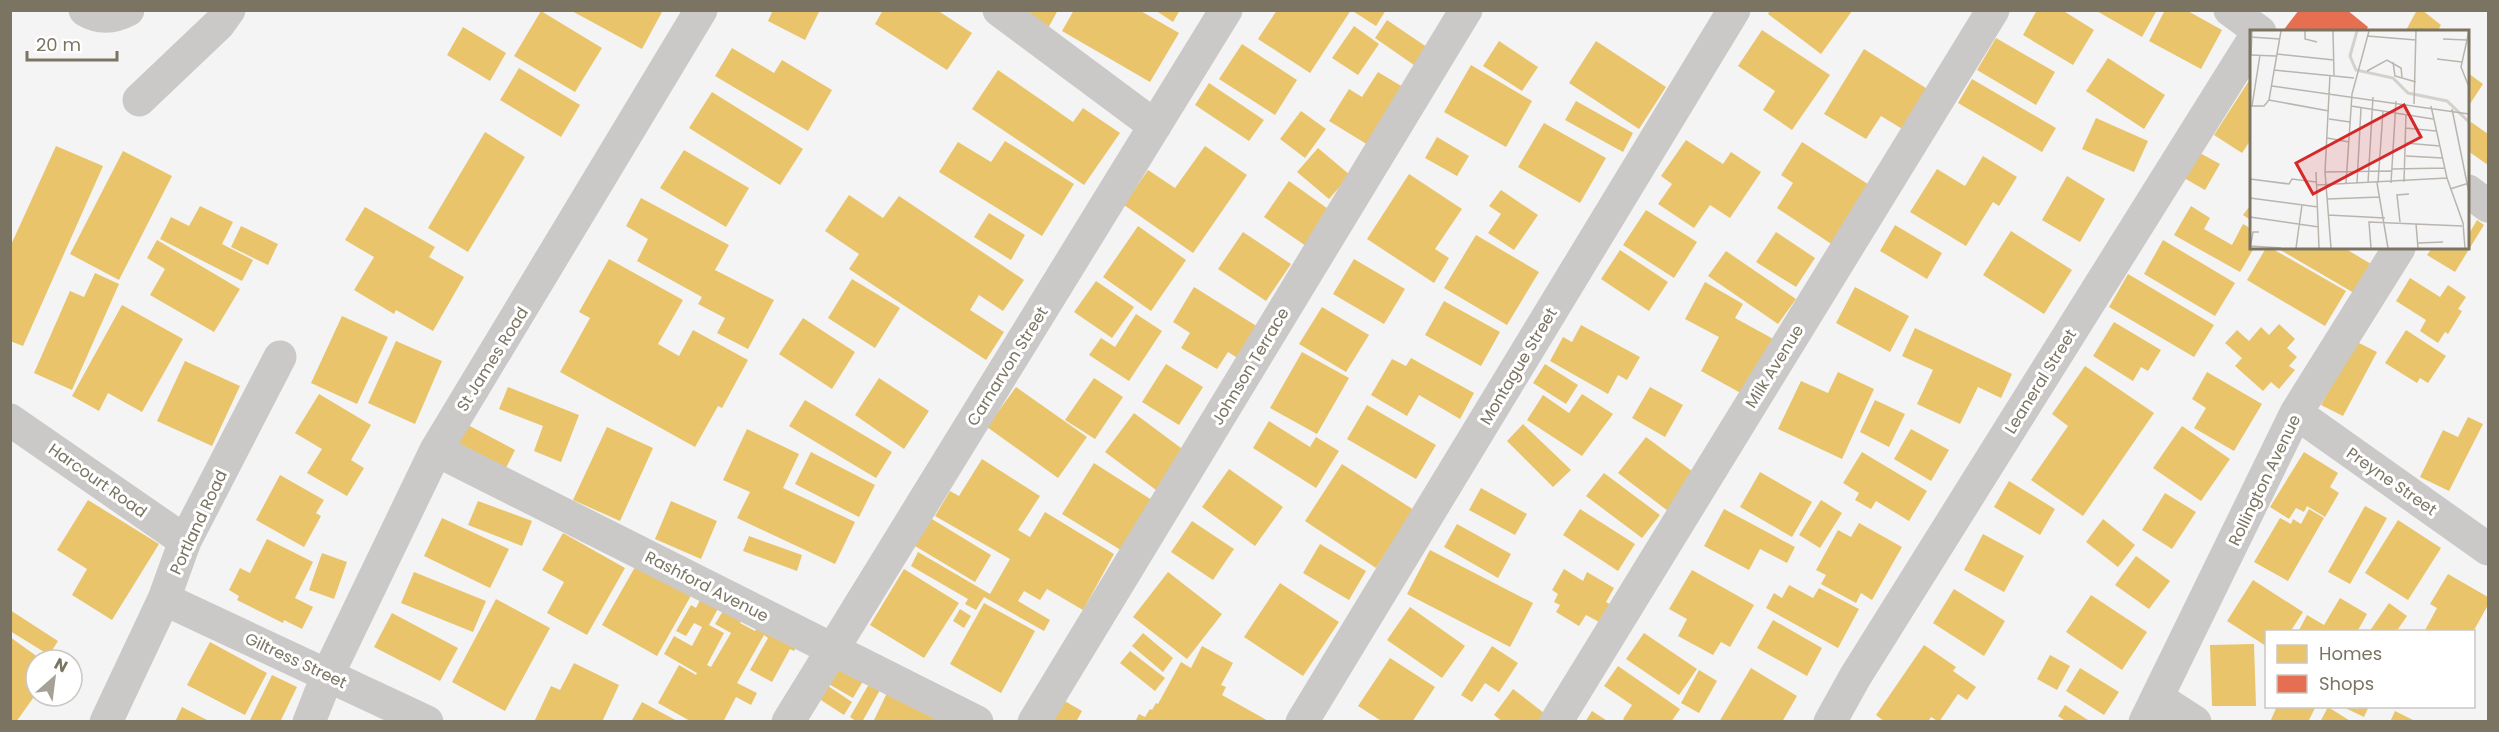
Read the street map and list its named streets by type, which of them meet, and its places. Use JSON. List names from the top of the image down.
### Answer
{
  "streets": {
    "street": [
      "St James Road",
      "Carnarvon Street",
      "Johnson Terrace",
      "Montague Street",
      "Milk Avenue",
      "Leaneral Street",
      "Harcourt Road",
      "Rollington Avenue",
      "Preyne Street",
      "Portland Road",
      "Rashford Avenue",
      "Giltress Street"
    ]
  },
  "crossings": [
    ["St James Road", "Rashford Avenue"],
    ["St James Road", "Giltress Street"],
    ["Carnarvon Street", "Rashford Avenue"],
    ["Harcourt Road", "Portland Road"],
    ["Rollington Avenue", "Preyne Street"],
    ["Portland Road", "Giltress Street"]
  ],
  "legend": ["Homes", "Shops"],
  "scale_bar": "20 m",
  "north": "top right"
}
